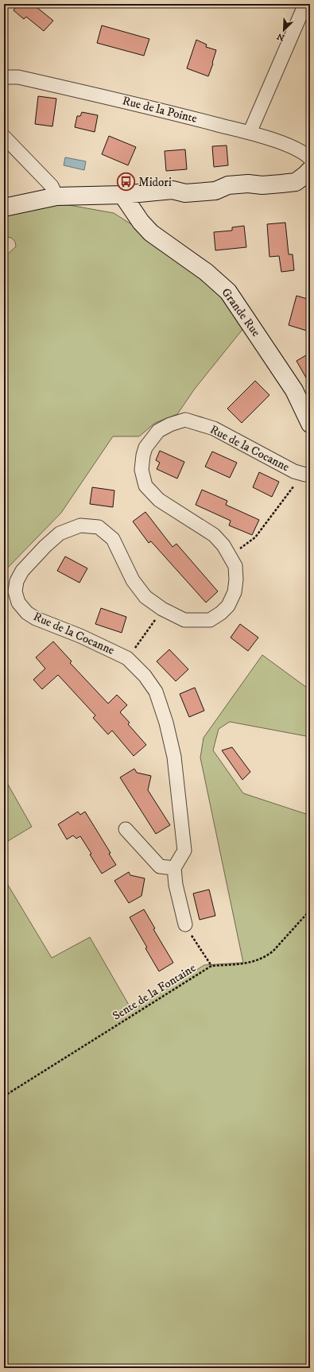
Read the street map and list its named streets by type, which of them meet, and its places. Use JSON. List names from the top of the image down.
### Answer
{
  "streets": {
    "street": ["Rue de la Pointe", "Grande Rue", "Rue de la Cocanne"],
    "path": ["Sente de la Fontaine"]
  },
  "places": {
    "bus stop": ["Midori"]
  },
  "north": "bottom left"
}
